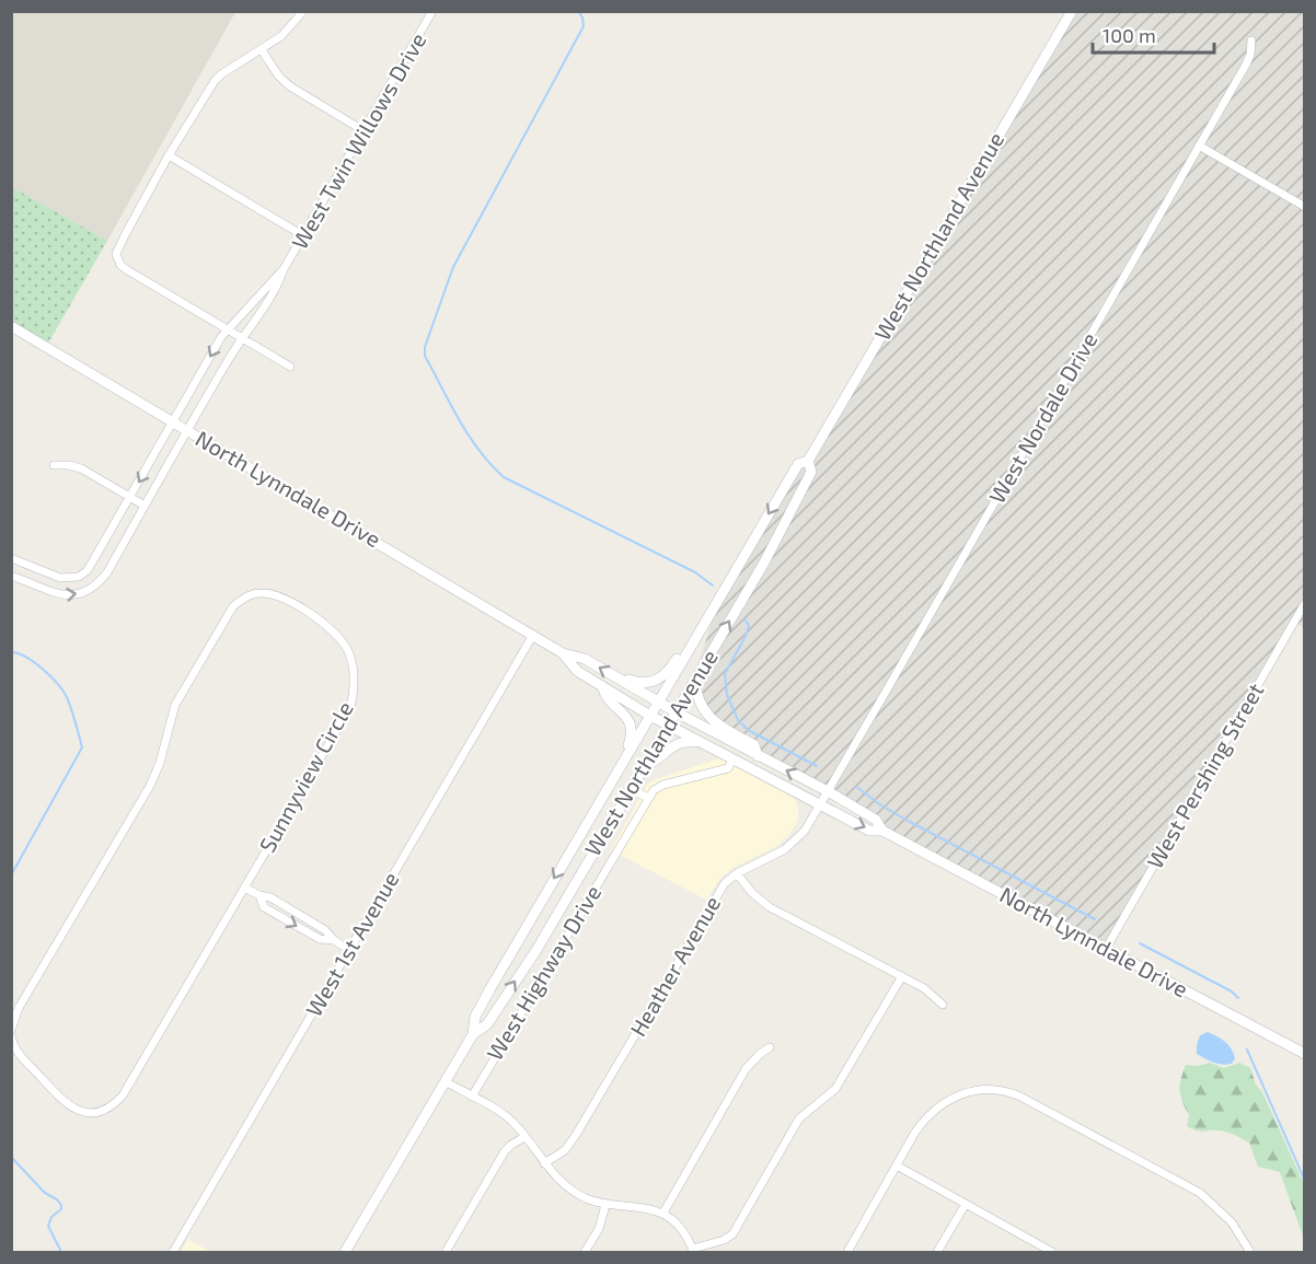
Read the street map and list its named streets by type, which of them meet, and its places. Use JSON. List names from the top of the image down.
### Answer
{
  "streets": {
    "main road": ["West Northland Avenue", "North Lynndale Drive"],
    "street": [
      "West Twin Willows Drive",
      "West Nordale Drive",
      "West Pershing Street",
      "Sunnyview Circle",
      "West 1st Avenue",
      "Heather Avenue",
      "West Highway Drive"
    ]
  },
  "crossings": [
    ["West Twin Willows Drive", "North Lynndale Drive"],
    ["West Northland Avenue", "North Lynndale Drive"],
    ["West Nordale Drive", "North Lynndale Drive"],
    ["West Nordale Drive", "Heather Avenue"],
    ["North Lynndale Drive", "West Pershing Street"],
    ["North Lynndale Drive", "West 1st Avenue"],
    ["North Lynndale Drive", "Heather Avenue"],
    ["North Lynndale Drive", "West Highway Drive"]
  ],
  "scale_bar": "100 m"
}
